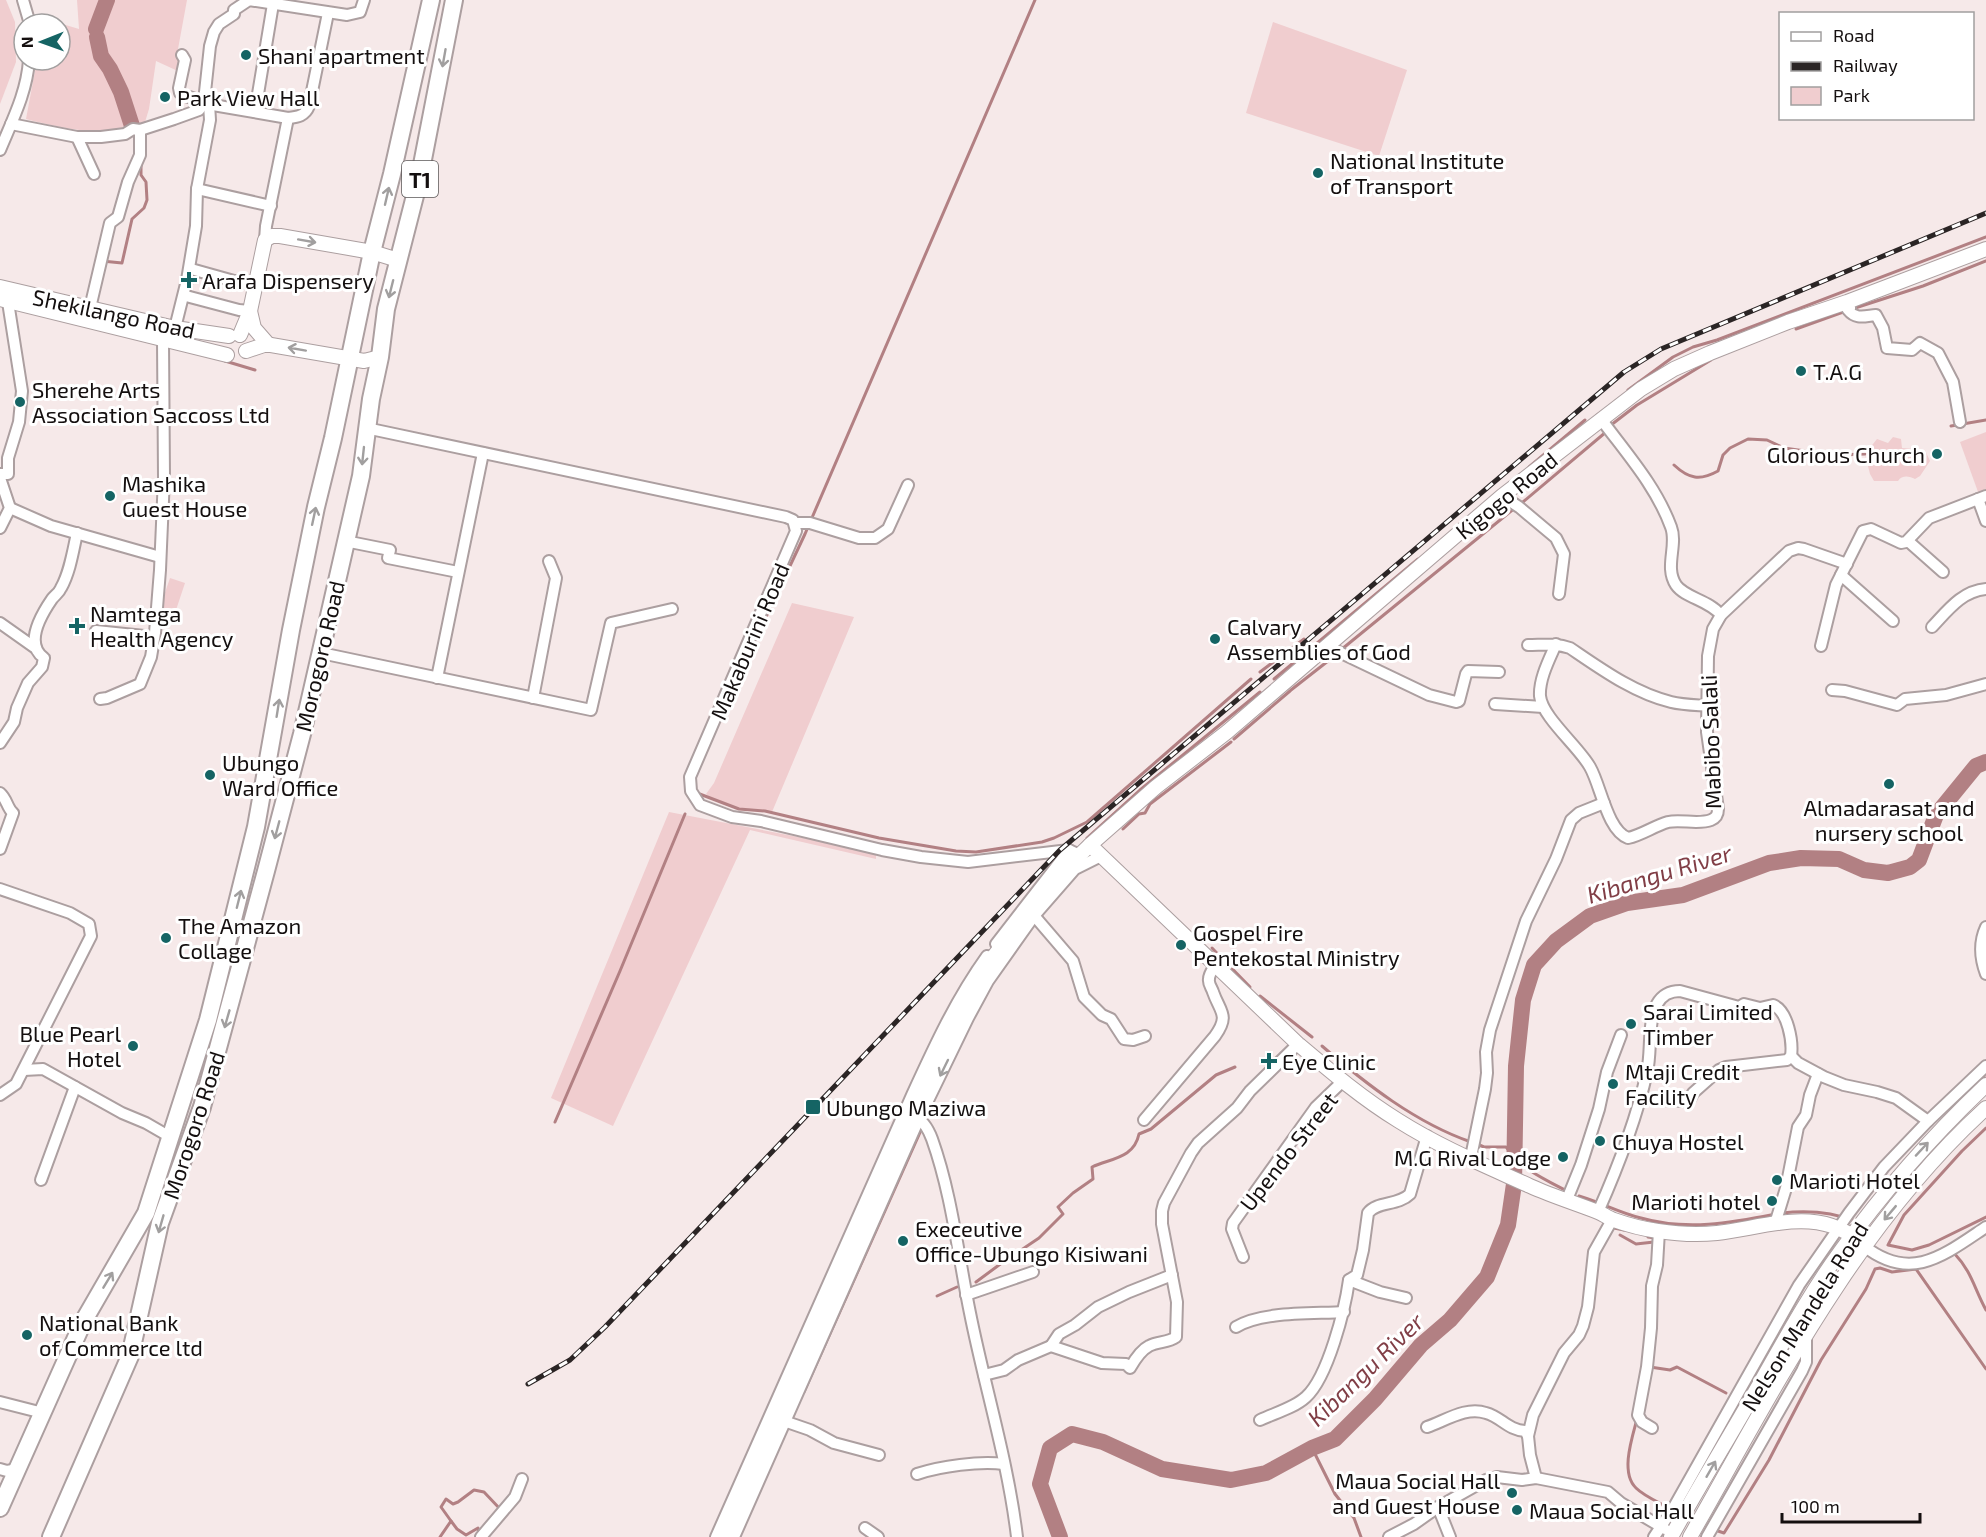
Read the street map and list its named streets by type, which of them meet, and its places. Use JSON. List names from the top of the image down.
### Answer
{
  "streets": {
    "highway": ["T1", "Morogoro Road"],
    "main road": ["Shekilango Road", "Kigogo Road", "Nelson Mandela Road"],
    "street": ["Makaburini Road", "Mabibo Salali", "Upendo Street"]
  },
  "crossings": [
    ["T1", "Morogoro Road"],
    ["Kigogo Road", "Makaburini Road"]
  ],
  "water": ["Kibangu River"],
  "places": {
    "other": [
      "Shani apartment",
      "Park View Hall",
      "National Institute of Transport",
      "T.A.G",
      "Sherehe Arts Association Saccoss Ltd",
      "Glorious Church",
      "Mashika Guest House",
      "Calvary Assemblies of God",
      "Ubungo Ward Office",
      "Almadarasat and nursery school",
      "The Amazon Collage",
      "Gospel Fire Pentekostal Ministry",
      "Sarai Limited Timber",
      "Blue Pearl Hotel",
      "Mtaji Credit Facility",
      "Chuya Hostel",
      "M.G Rival Lodge",
      "Marioti Hotel",
      "Marioti hotel",
      "Execeutive Office-Ubungo Kisiwani",
      "National Bank of Commerce ltd",
      "Maua Social Hall and Guest House",
      "Maua Social Hall"
    ],
    "health": ["Arafa Dispensery", "Namtega Health Agency", "Eye Clinic"],
    "transit": ["Ubungo Maziwa"]
  },
  "legend": ["Road", "Railway", "Park"],
  "scale_bar": "100 m",
  "north": "left"
}
